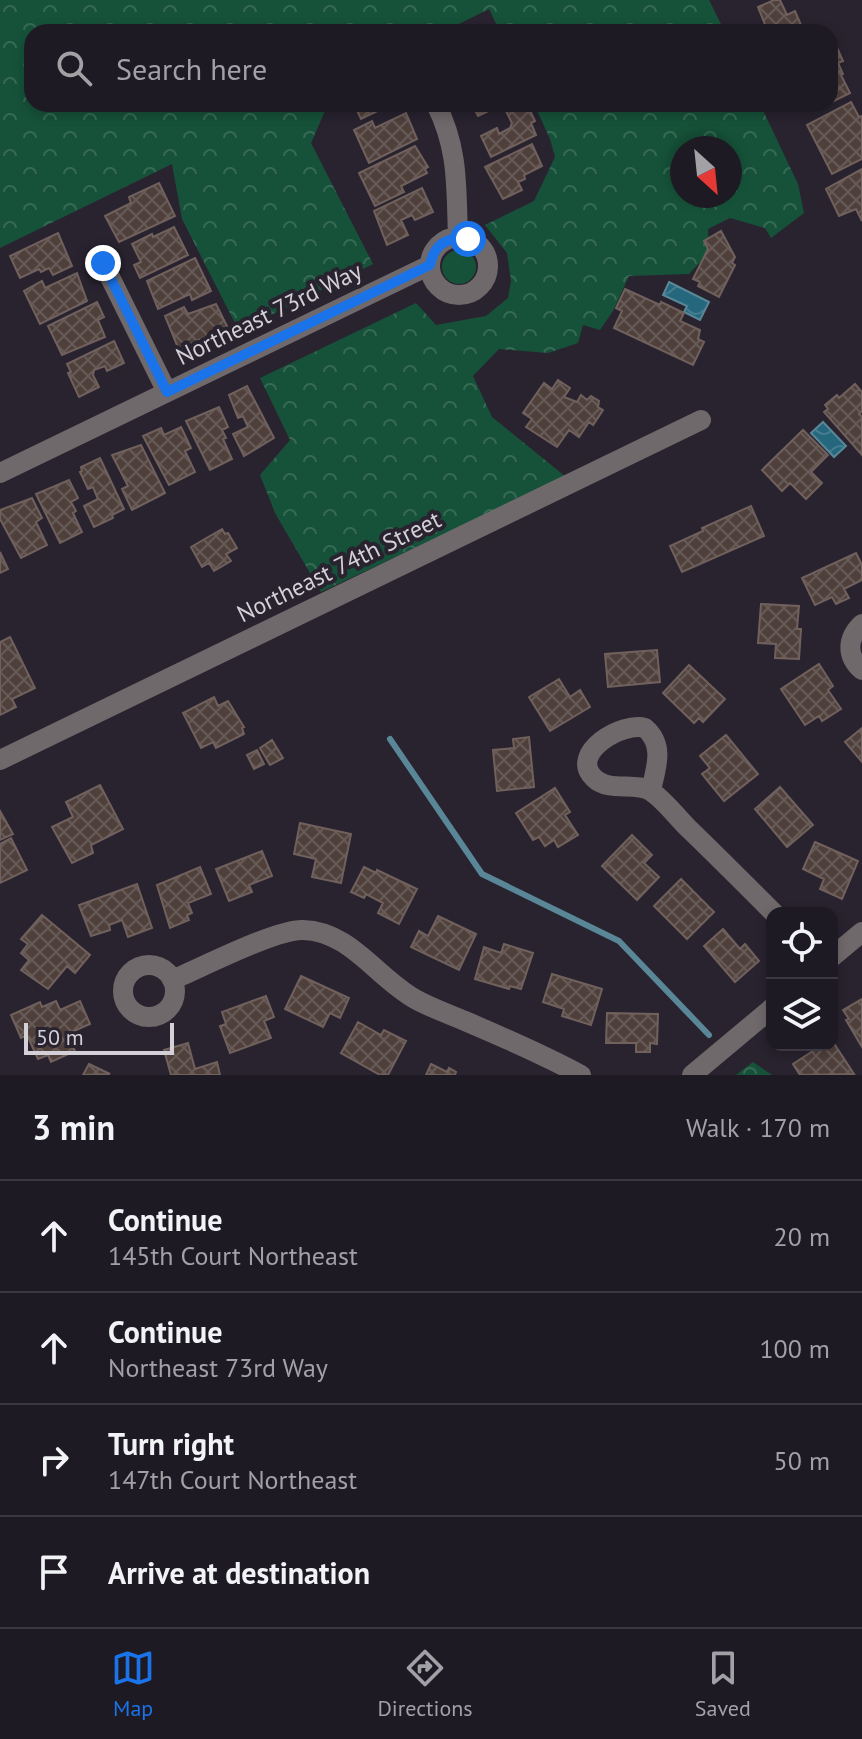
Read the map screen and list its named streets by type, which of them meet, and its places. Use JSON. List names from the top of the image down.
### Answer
{
  "streets": {
    "street": ["Northeast 73rd Way", "Northeast 74th Street"]
  },
  "scale_bar": "50 m",
  "north": "bottom right",
  "page": {
    "search": "Search here",
    "scale": "50 m",
    "heading": ["3 min", "Walk · 170 m"],
    "list": [
      ["Continue", "145th Court Northeast", "20 m"],
      ["Continue", "Northeast 73rd Way", "100 m"],
      ["Turn right", "147th Court Northeast", "50 m"],
      "Arrive at destination"
    ],
    "nav": ["Map", "Directions", "Saved"]
  }
}
